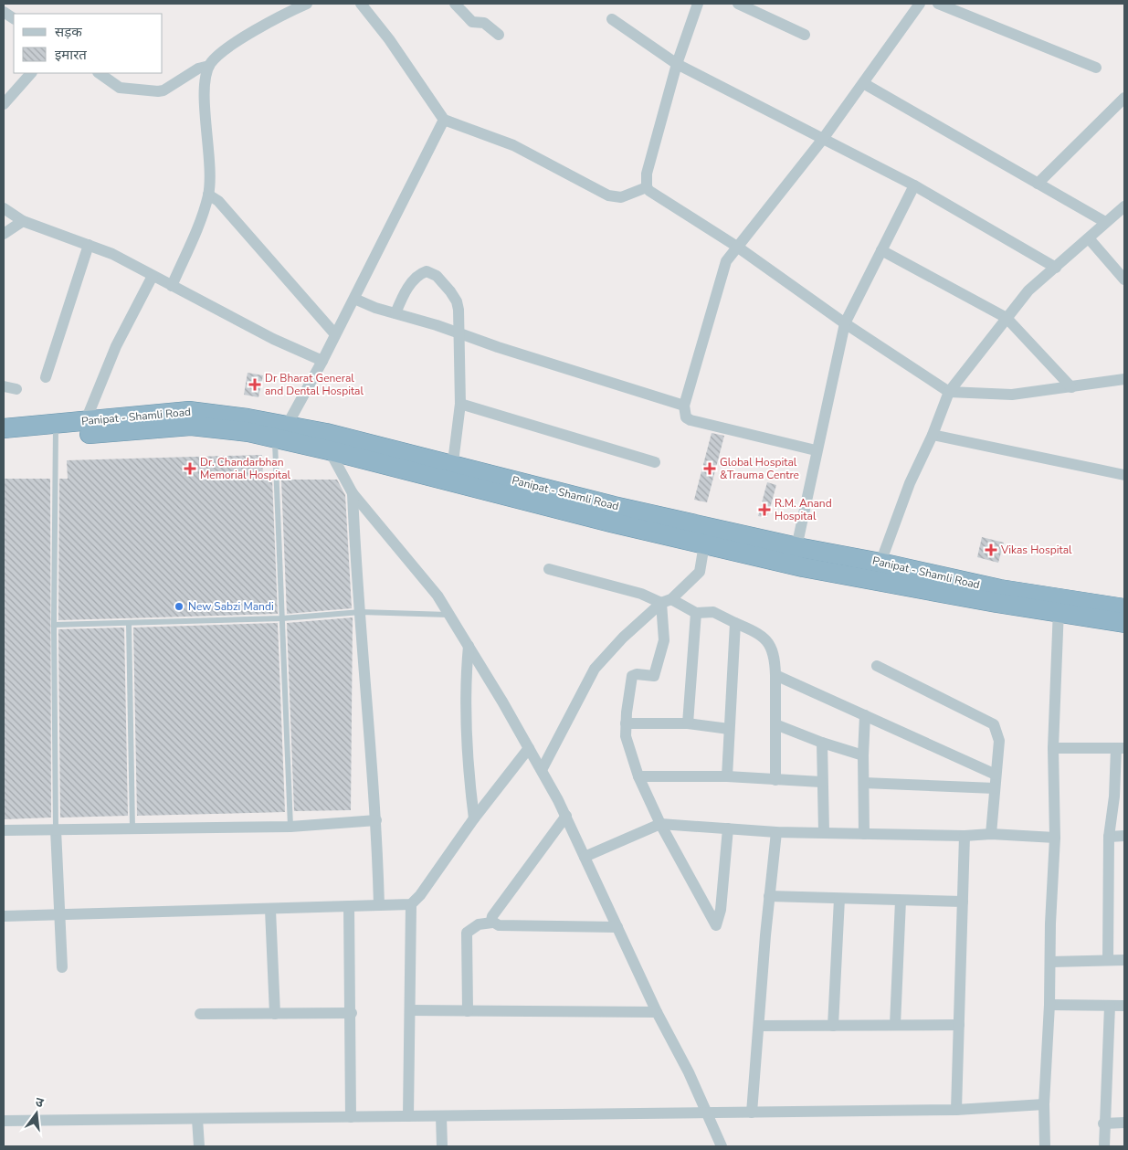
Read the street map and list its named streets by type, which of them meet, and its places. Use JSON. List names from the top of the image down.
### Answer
{
  "streets": {
    "highway": ["Panipat - Shamli Road"]
  },
  "places": {
    "health": [
      "Dr Bharat General and Dental Hospital",
      "Dr. Chandarbhan Memorial Hospital",
      "Global Hospital &Trauma Centre",
      "R.M. Anand Hospital",
      "Vikas Hospital"
    ],
    "other": ["New Sabzi Mandi"]
  },
  "legend": ["सड़क", "इमारत"],
  "north": "top"
}
